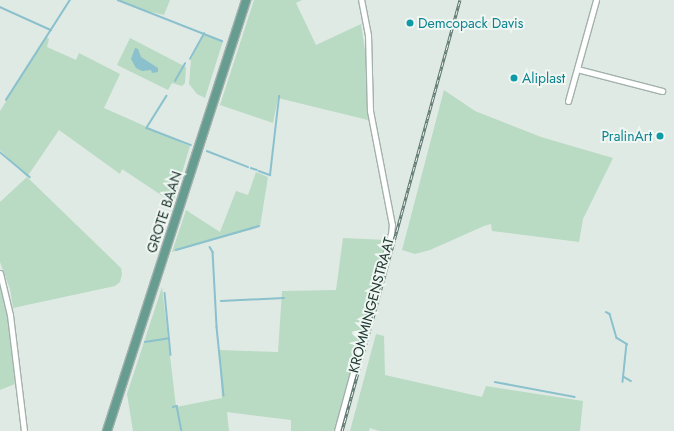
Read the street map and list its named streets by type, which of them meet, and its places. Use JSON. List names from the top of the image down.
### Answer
{
  "streets": {
    "main road": ["GROTE BAAN"],
    "street": ["KROMMINGENSTRAAT"]
  },
  "places": ["Demcopack Davis", "Aliplast", "PralinArt"]
}
